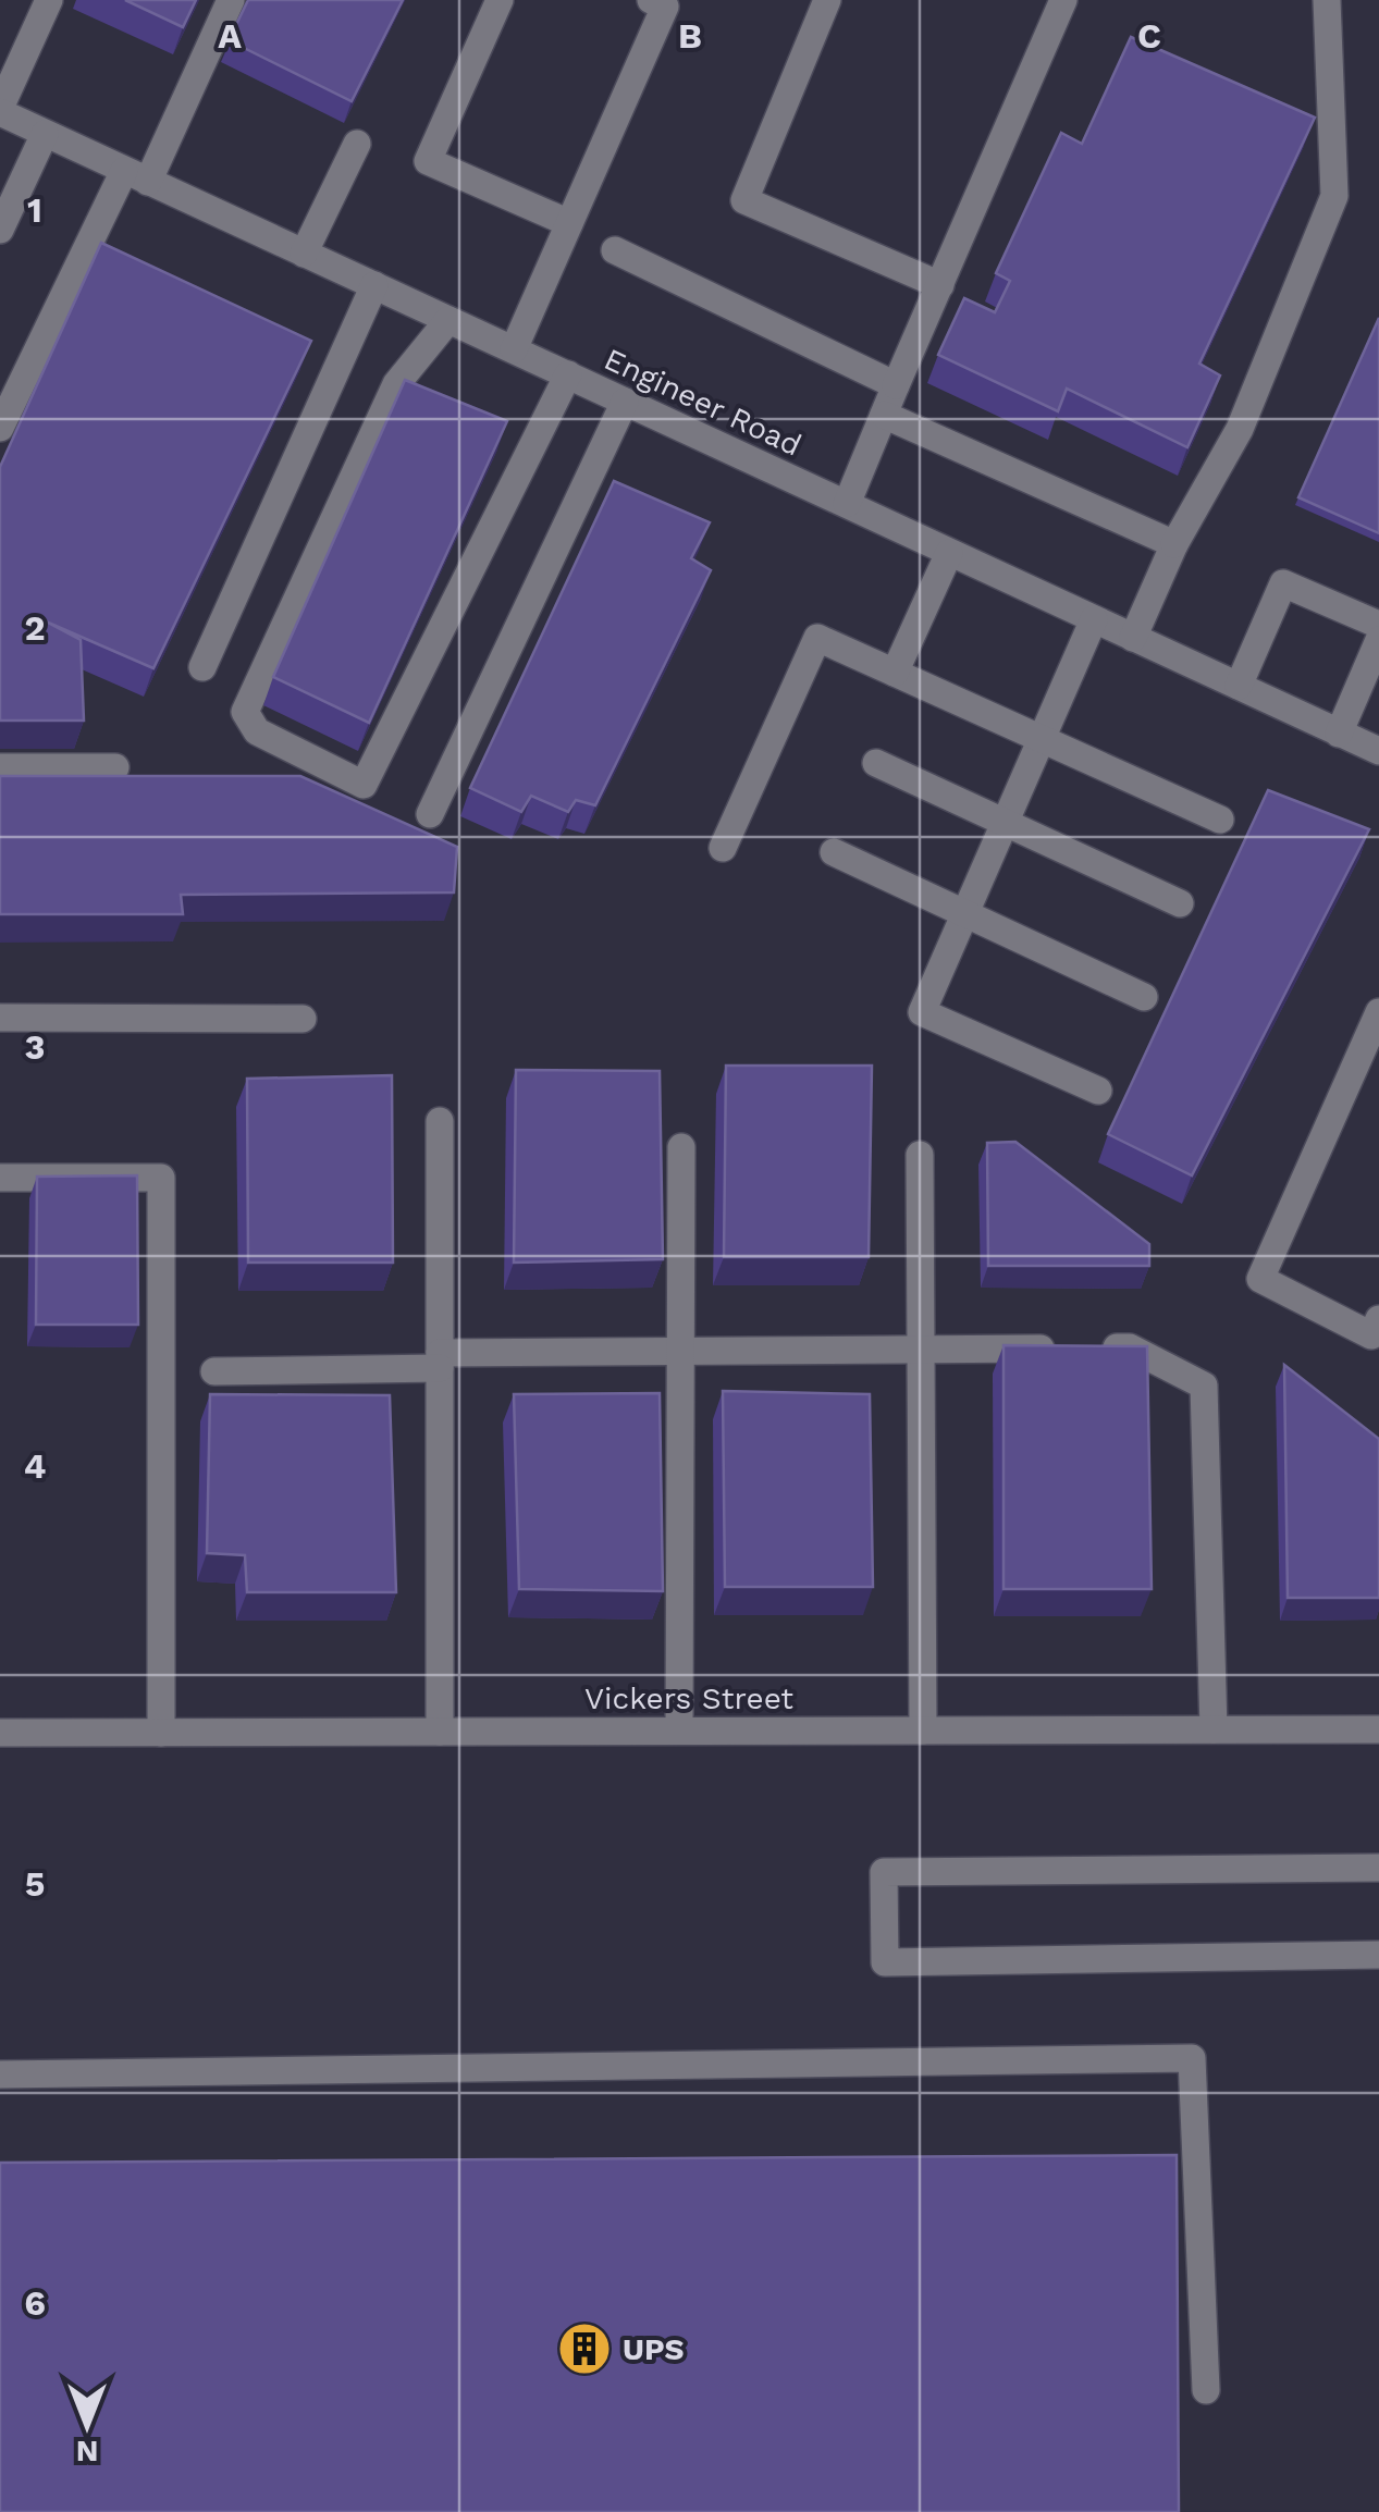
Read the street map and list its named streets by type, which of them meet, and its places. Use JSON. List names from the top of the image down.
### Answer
{
  "streets": {
    "street": ["Engineer Road", "Vickers Street"]
  },
  "places": {
    "building": ["UPS"]
  },
  "north": "bottom",
  "grid": {
    "columns": ["A", "B", "C"],
    "rows": [
      "1",
      "2",
      "3",
      "4",
      "5",
      "6"
    ]
  }
}
